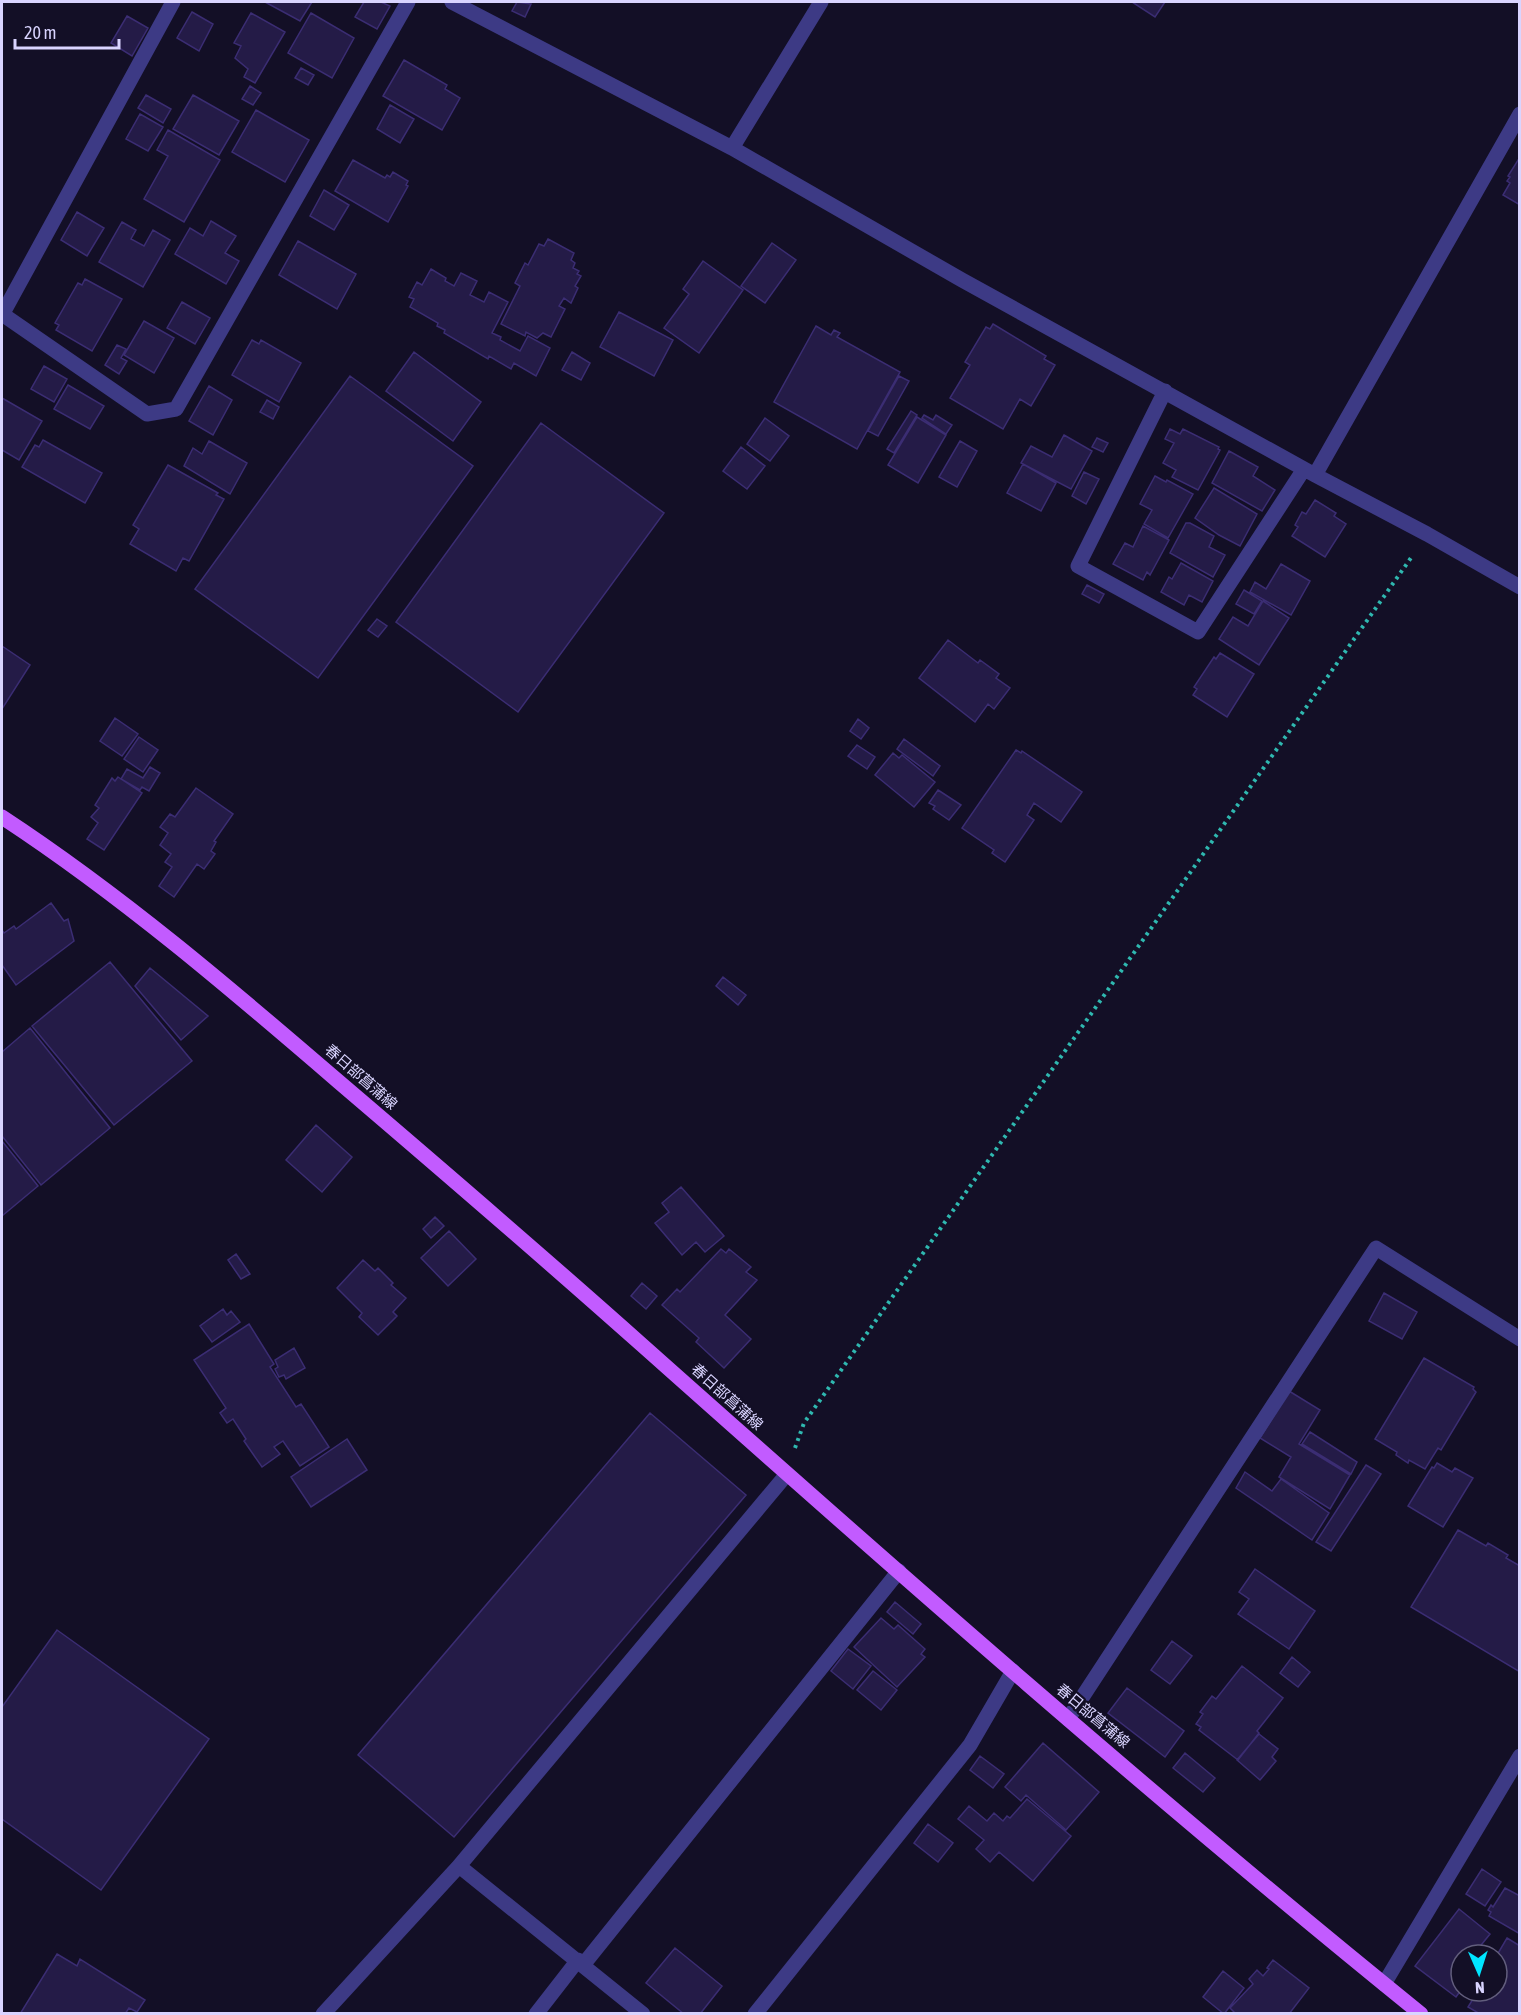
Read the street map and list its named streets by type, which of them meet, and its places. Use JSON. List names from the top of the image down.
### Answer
{
  "streets": {
    "main road": ["春日部菖蒲線"]
  },
  "scale_bar": "20 m",
  "north": "bottom"
}
